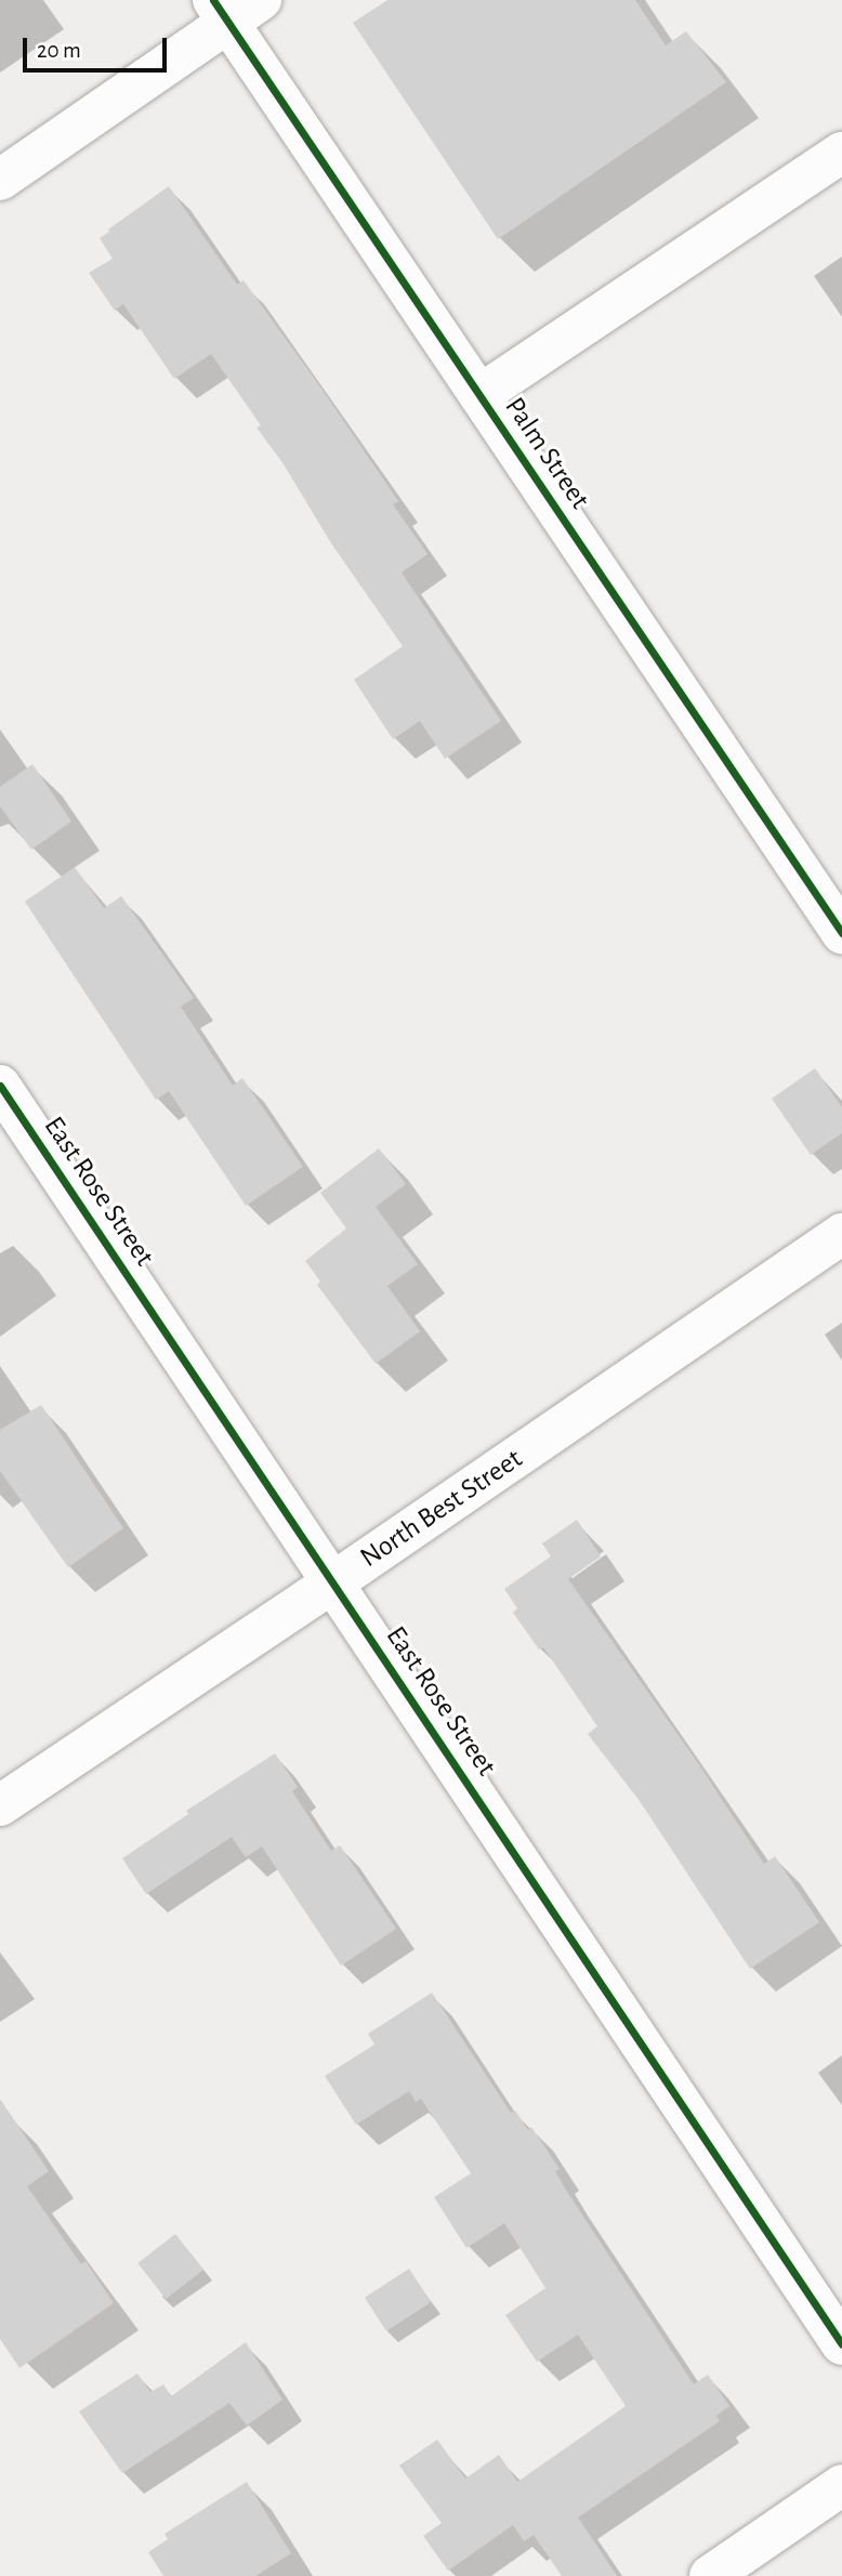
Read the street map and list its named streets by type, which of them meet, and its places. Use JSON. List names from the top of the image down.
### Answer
{
  "streets": {
    "street": ["Palm Street", "East Rose Street", "North Best Street"]
  },
  "crossings": [
    ["East Rose Street", "North Best Street"]
  ],
  "scale_bar": "20 m"
}
